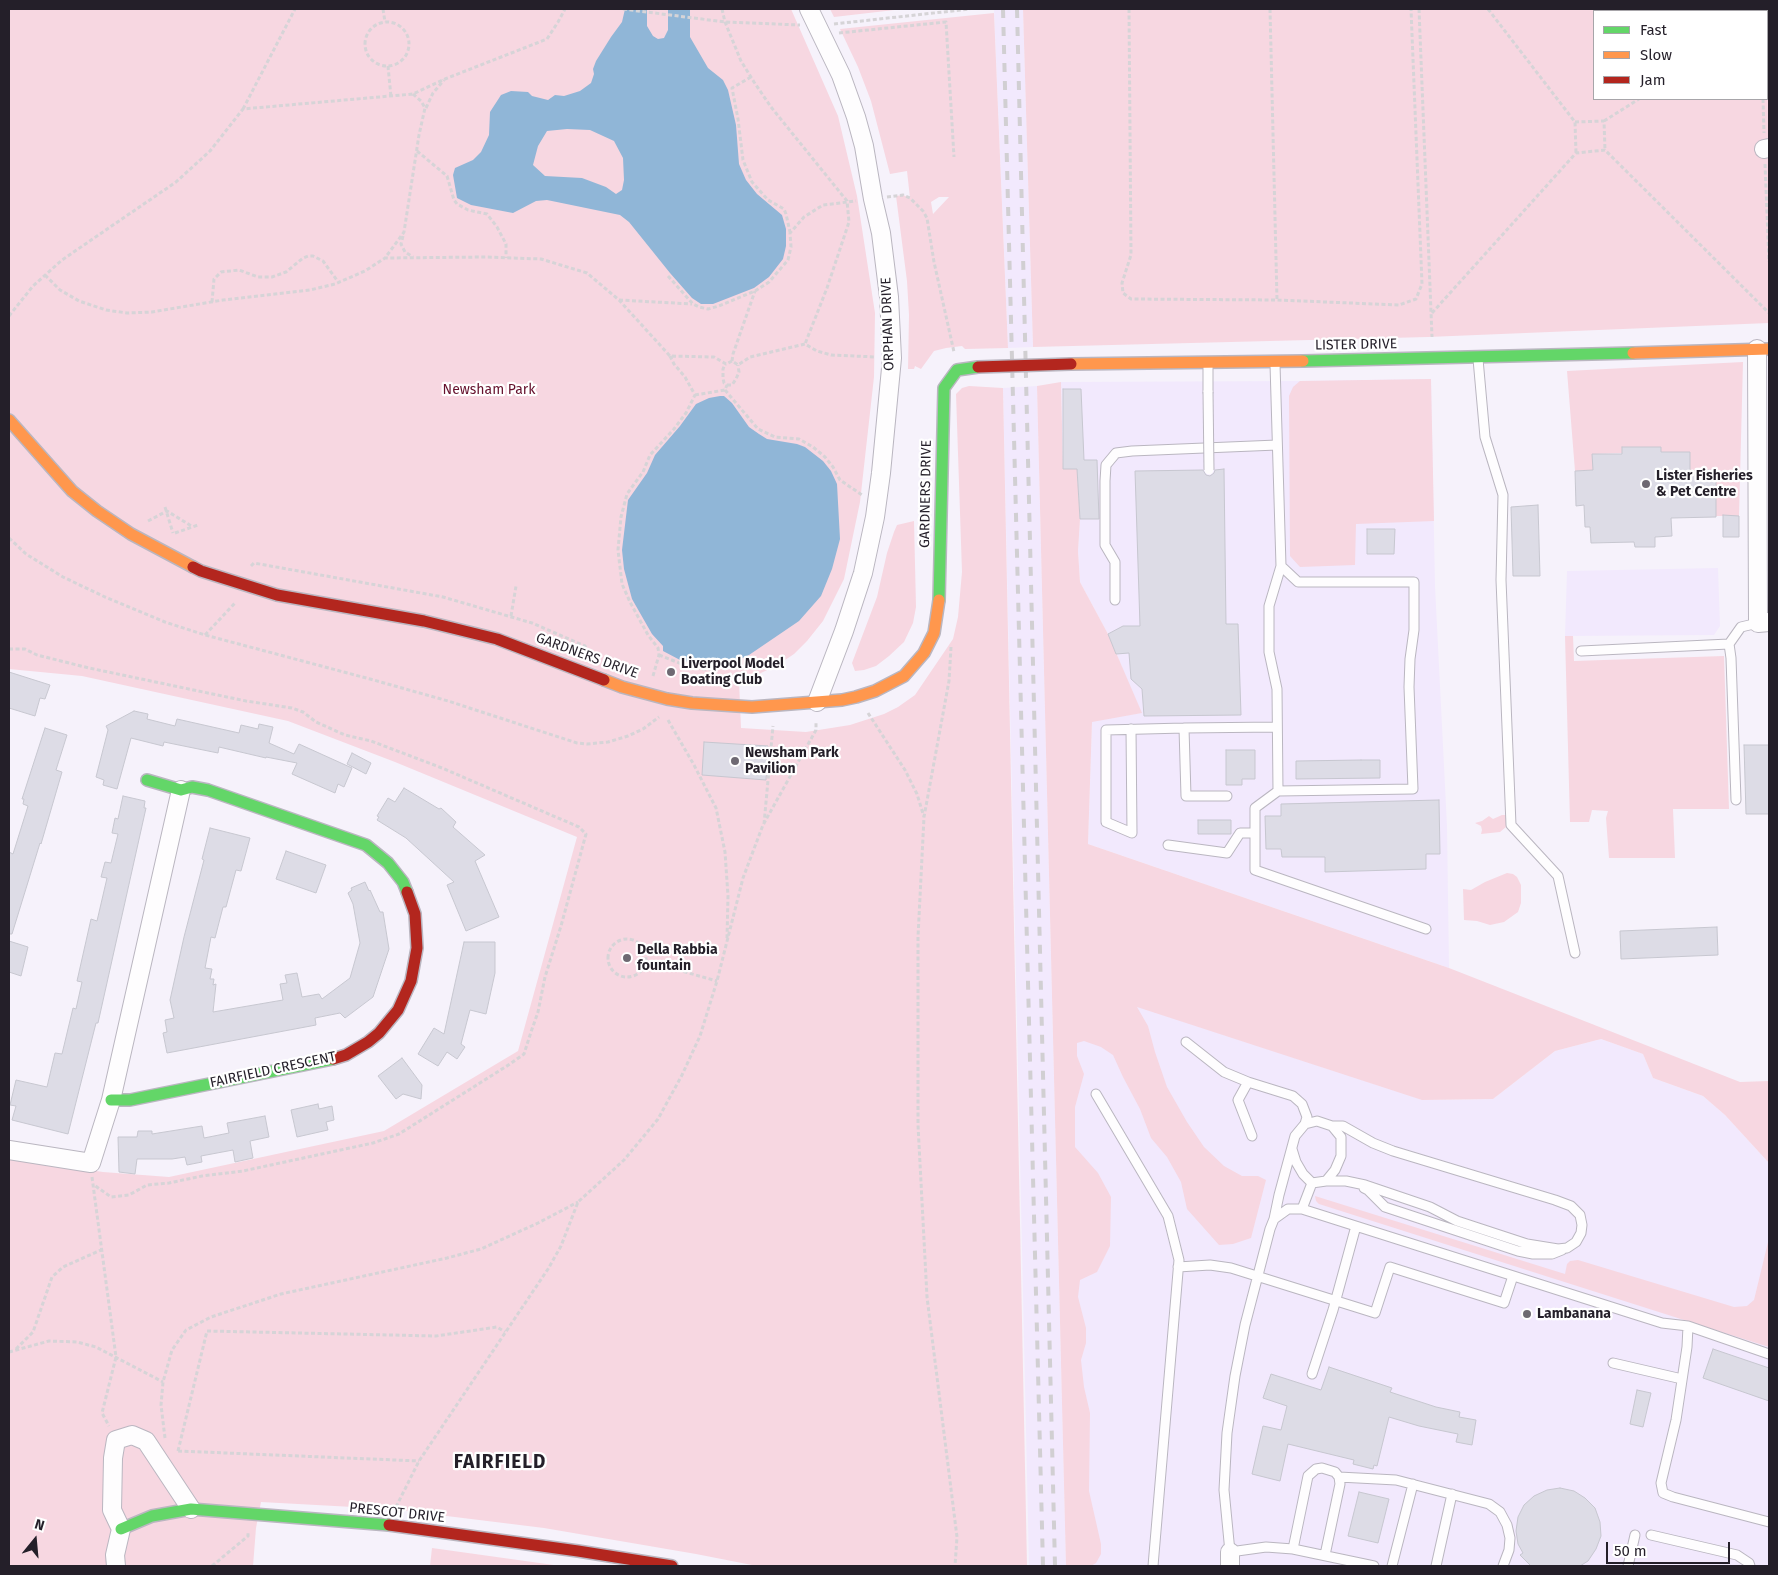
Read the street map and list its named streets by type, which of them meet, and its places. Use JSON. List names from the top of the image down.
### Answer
{
  "streets": {
    "street": [
      "ORPHAN DRIVE",
      "LISTER DRIVE",
      "GARDNERS DRIVE",
      "FAIRFIELD CRESCENT",
      "PRESCOT DRIVE"
    ]
  },
  "crossings": [
    ["ORPHAN DRIVE", "GARDNERS DRIVE"],
    ["LISTER DRIVE", "GARDNERS DRIVE"]
  ],
  "districts": ["FAIRFIELD"],
  "parks": ["Newsham Park"],
  "places": [
    "Lister Fisheries & Pet Centre",
    "Liverpool Model Boating Club",
    "Newsham Park Pavilion",
    "Della Rabbia fountain",
    "Lambanana"
  ],
  "legend": ["Fast", "Slow", "Jam"],
  "scale_bar": "50 m",
  "north": "top"
}
